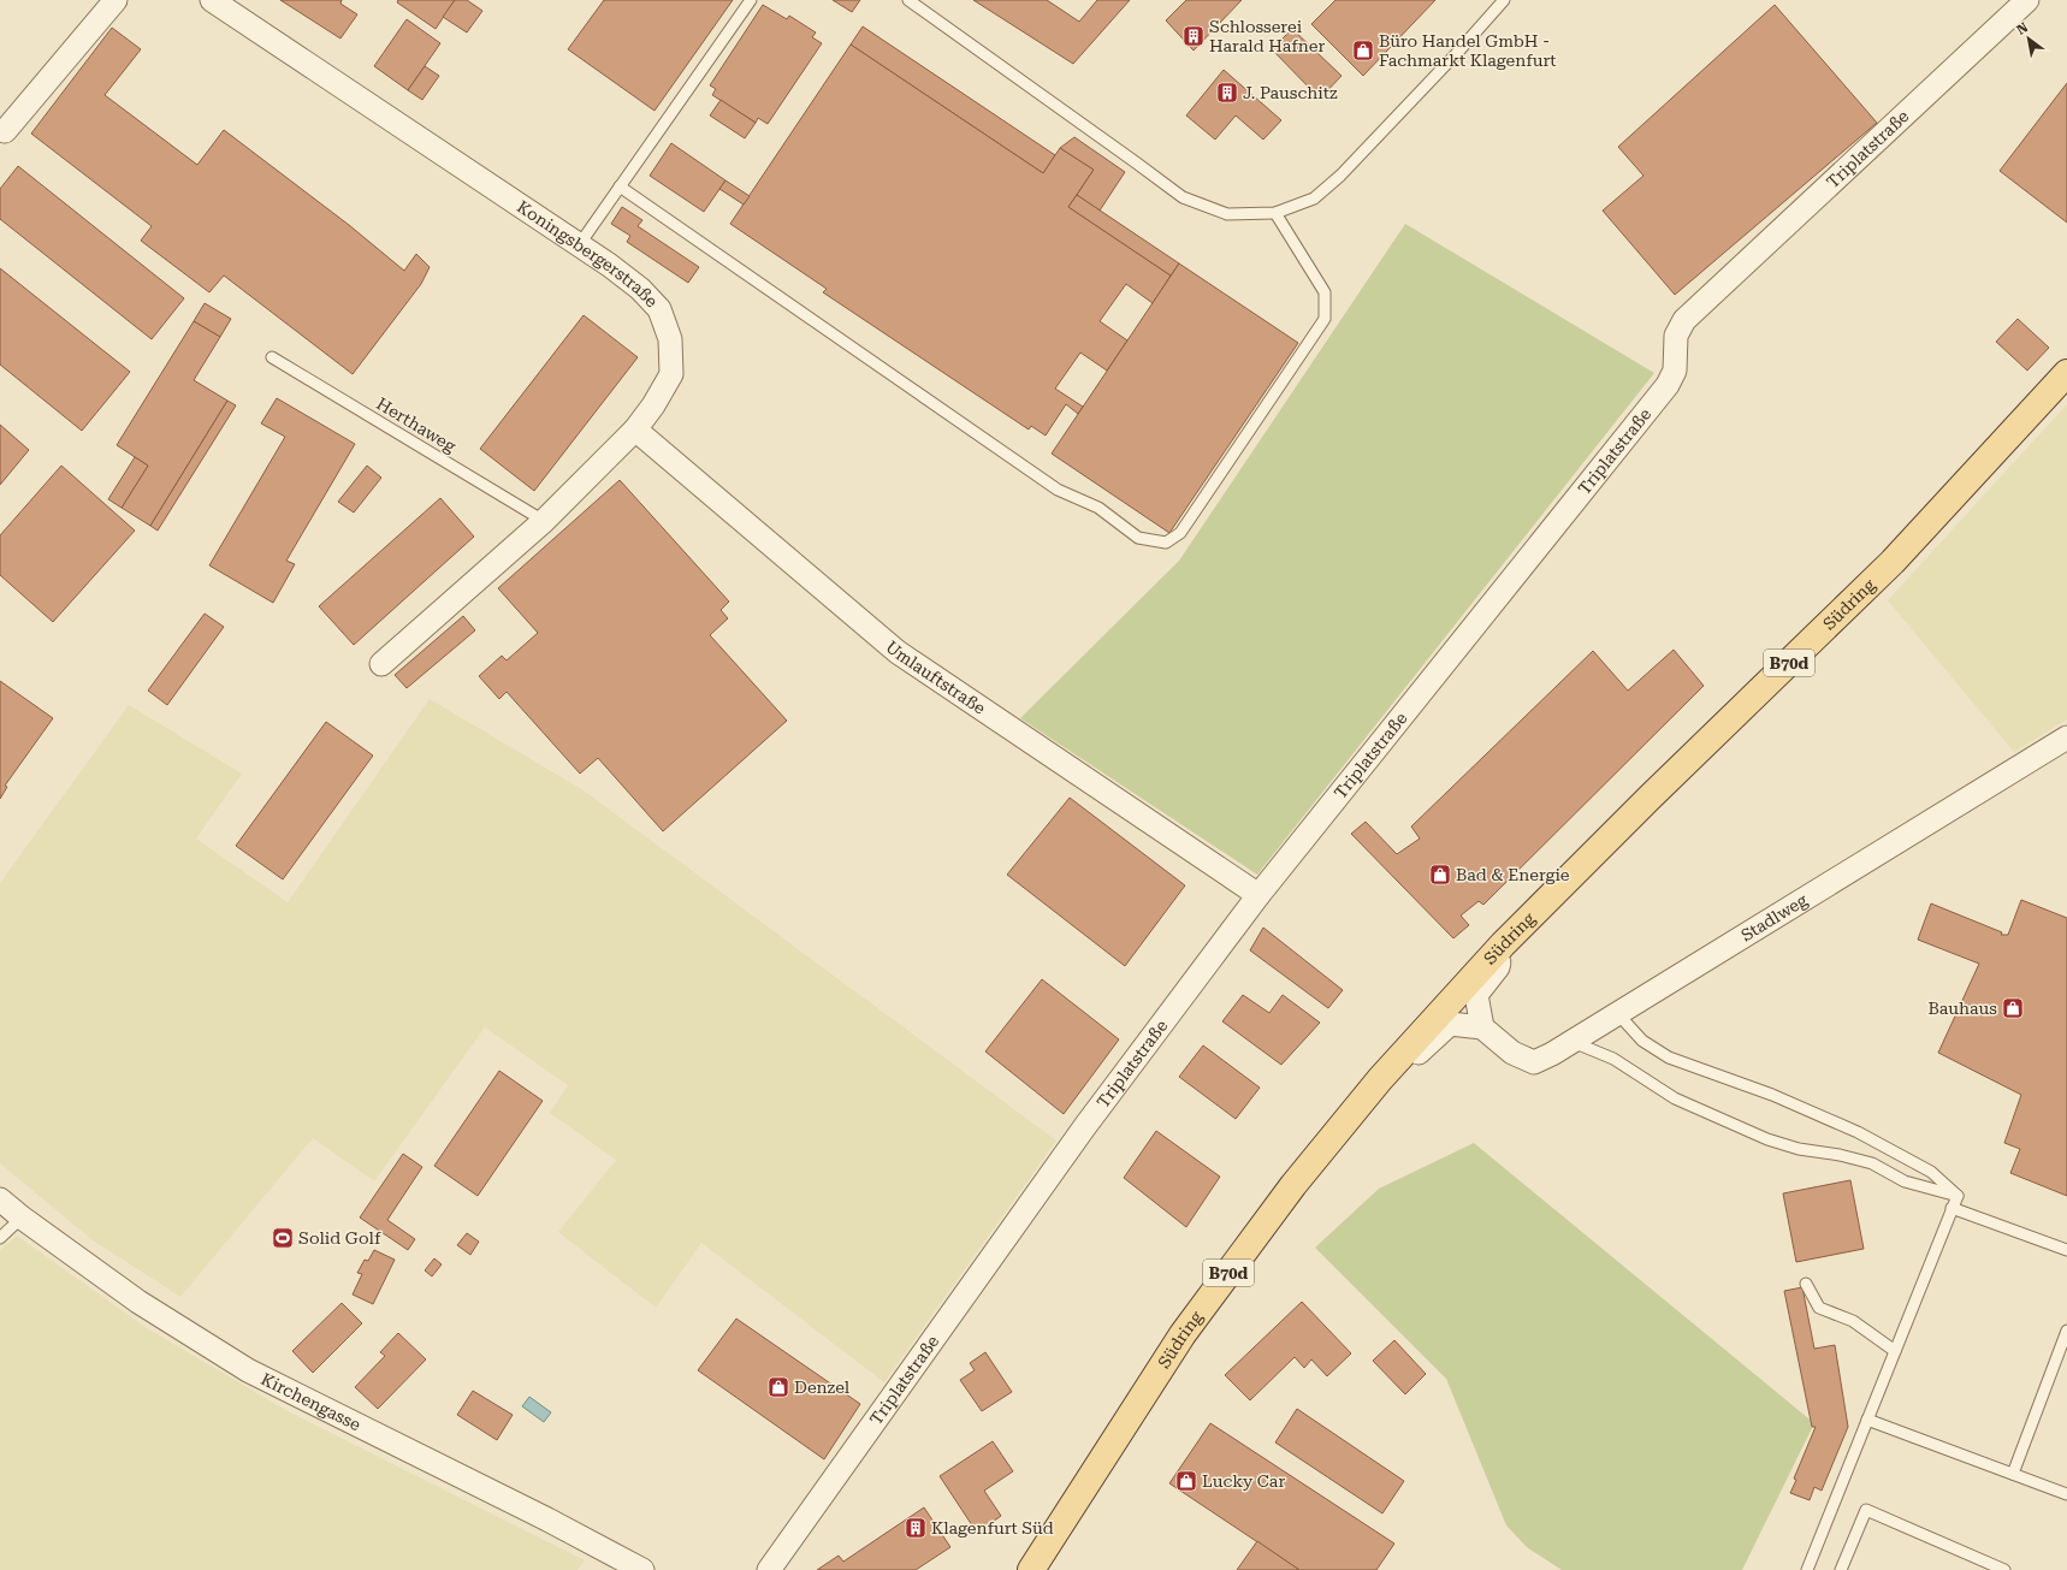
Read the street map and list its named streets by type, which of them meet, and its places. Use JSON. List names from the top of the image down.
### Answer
{
  "streets": {
    "main road": ["Südring", "B70d"],
    "street": [
      "Triplatstraße",
      "Koningsbergerstraße",
      "Umlauftstraße",
      "Stadlweg",
      "Kirchengasse"
    ],
    "lane": ["Herthaweg"]
  },
  "crossings": [
    ["Triplatstraße", "Umlauftstraße"],
    ["Koningsbergerstraße", "Herthaweg"],
    ["Koningsbergerstraße", "Umlauftstraße"]
  ],
  "places": {
    "building": ["Schlosserei Harald Hafner", "J. Pauschitz", "Klagenfurt Süd"],
    "shop": [
      "Büro Handel GmbH - Fachmarkt Klagenfurt",
      "Bad & Energie",
      "Bauhaus",
      "Denzel",
      "Lucky Car"
    ],
    "sports": ["Solid Golf"]
  },
  "north": "top left"
}
